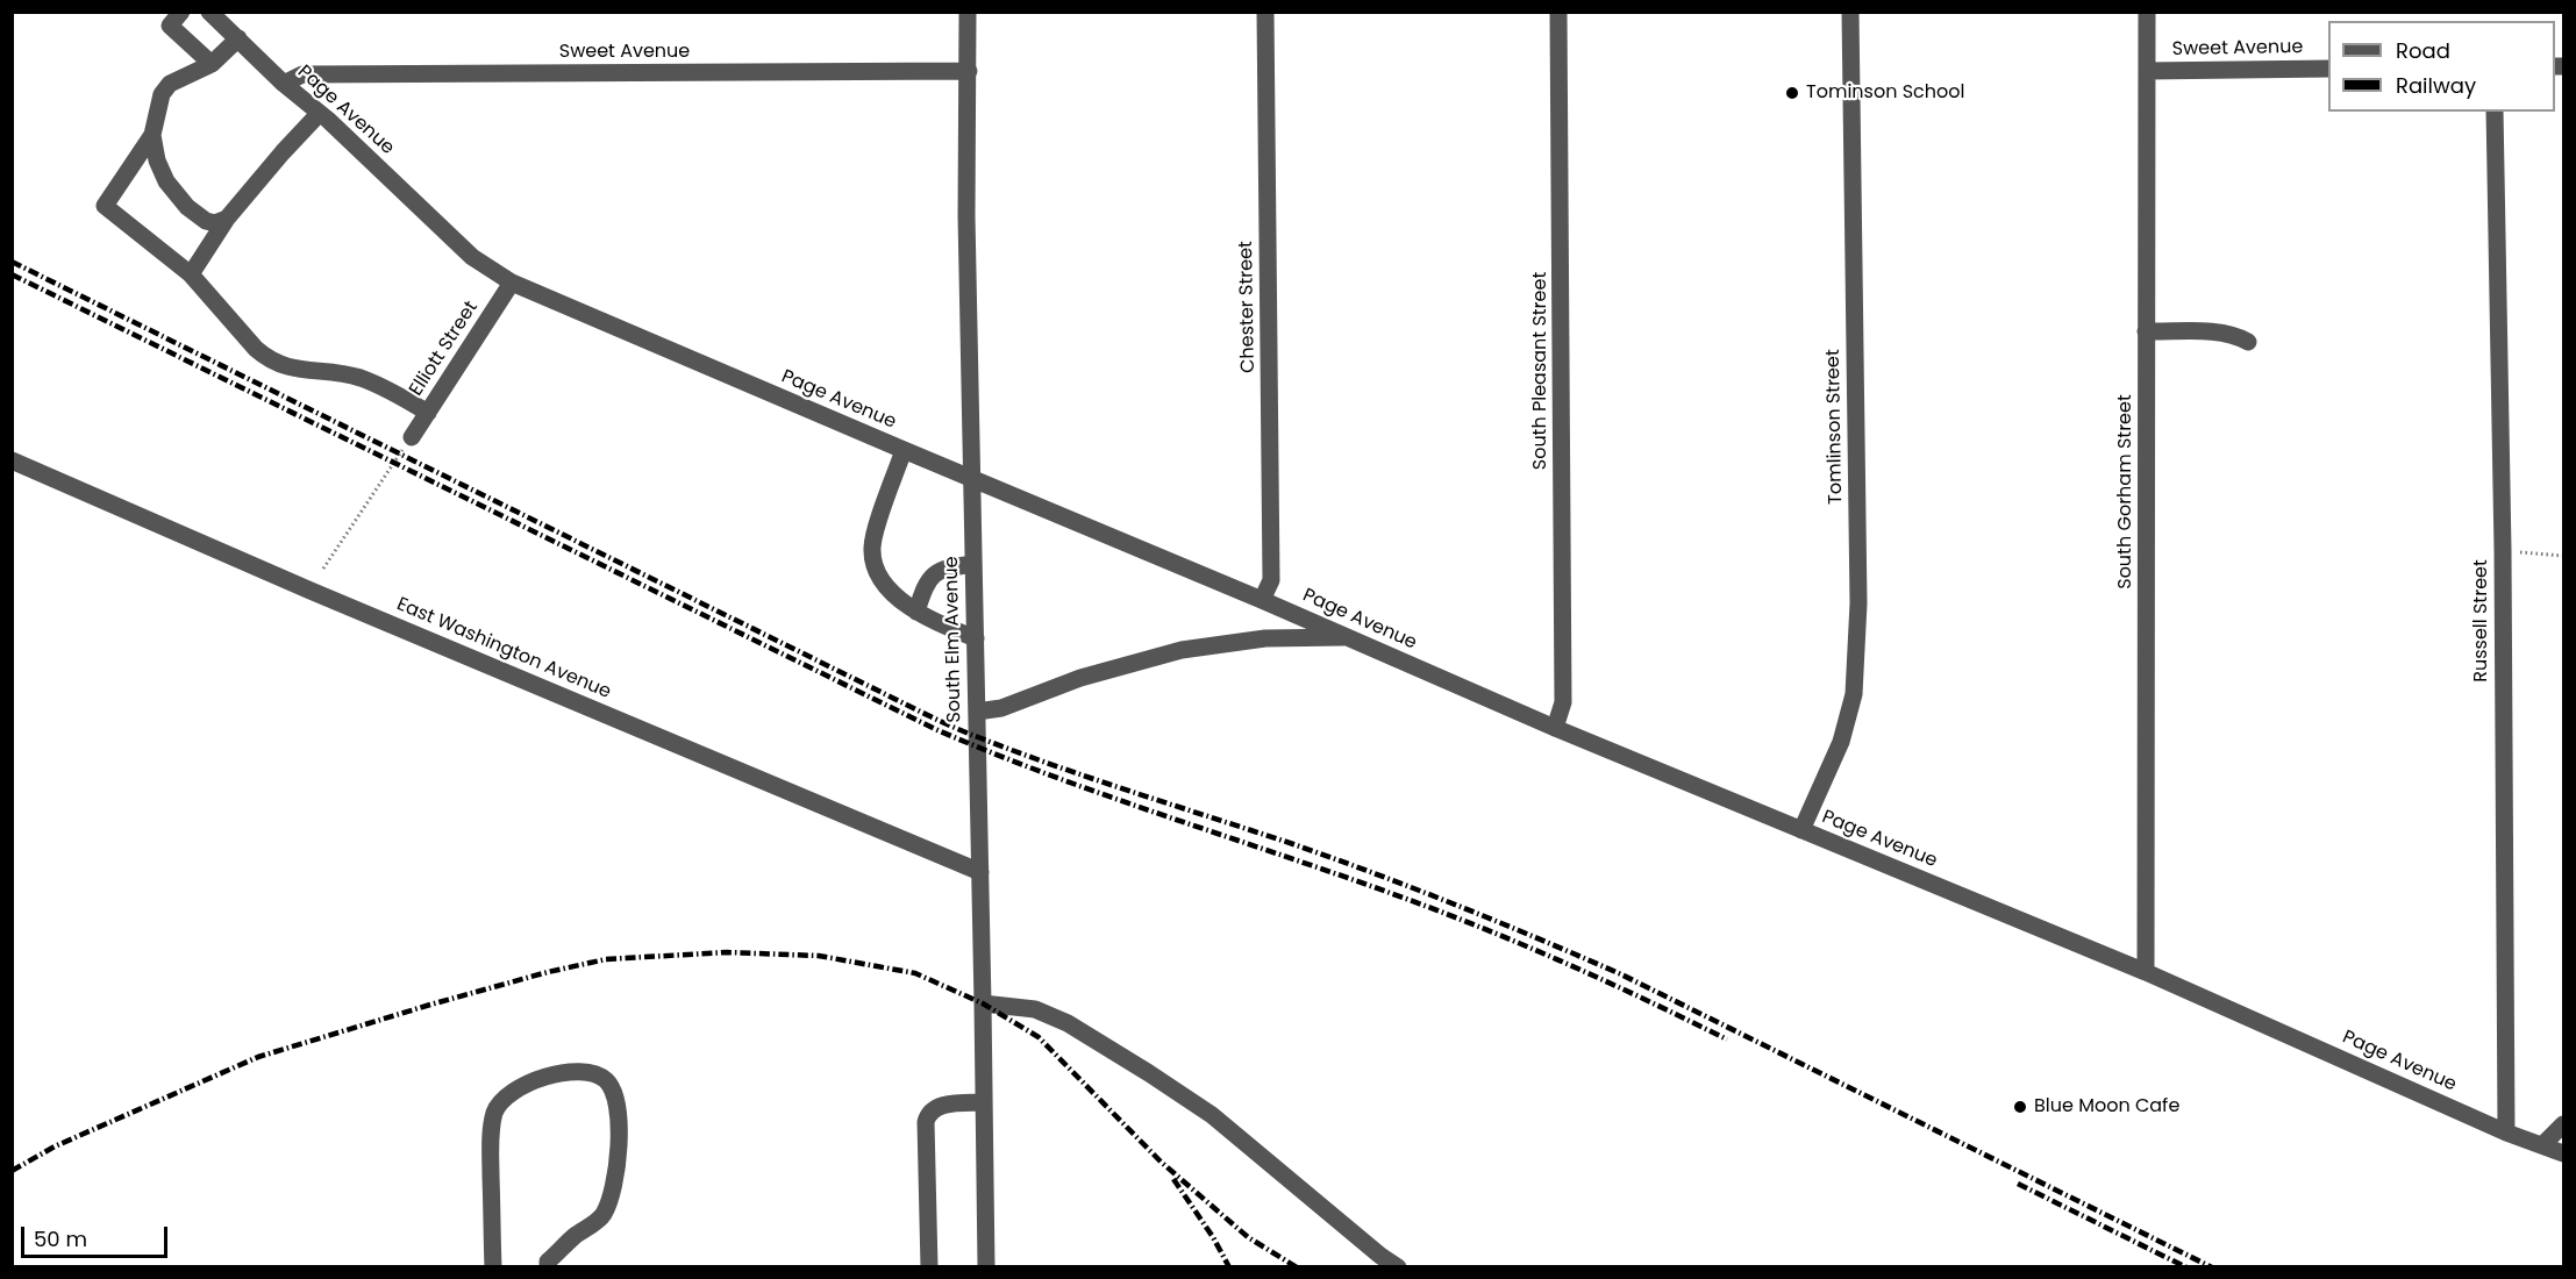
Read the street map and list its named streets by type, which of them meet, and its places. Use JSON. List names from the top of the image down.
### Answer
{
  "streets": {
    "street": [
      "Sweet Avenue",
      "Page Avenue",
      "Chester Street",
      "Elliott Street",
      "South Pleasant Street",
      "Tomlinson Street",
      "South Gorham Street",
      "Russell Street",
      "South Elm Avenue",
      "East Washington Avenue"
    ]
  },
  "crossings": [
    ["Sweet Avenue", "Page Avenue"],
    ["Sweet Avenue", "South Gorham Street"],
    ["Sweet Avenue", "South Elm Avenue"],
    ["Page Avenue", "Chester Street"],
    ["Page Avenue", "Elliott Street"],
    ["Page Avenue", "South Pleasant Street"],
    ["Page Avenue", "Tomlinson Street"],
    ["Page Avenue", "South Gorham Street"],
    ["Page Avenue", "Russell Street"],
    ["Page Avenue", "South Elm Avenue"],
    ["South Elm Avenue", "East Washington Avenue"]
  ],
  "places": ["Tominson School", "Blue Moon Cafe"],
  "legend": ["Road", "Railway"],
  "scale_bar": "50 m"
}
